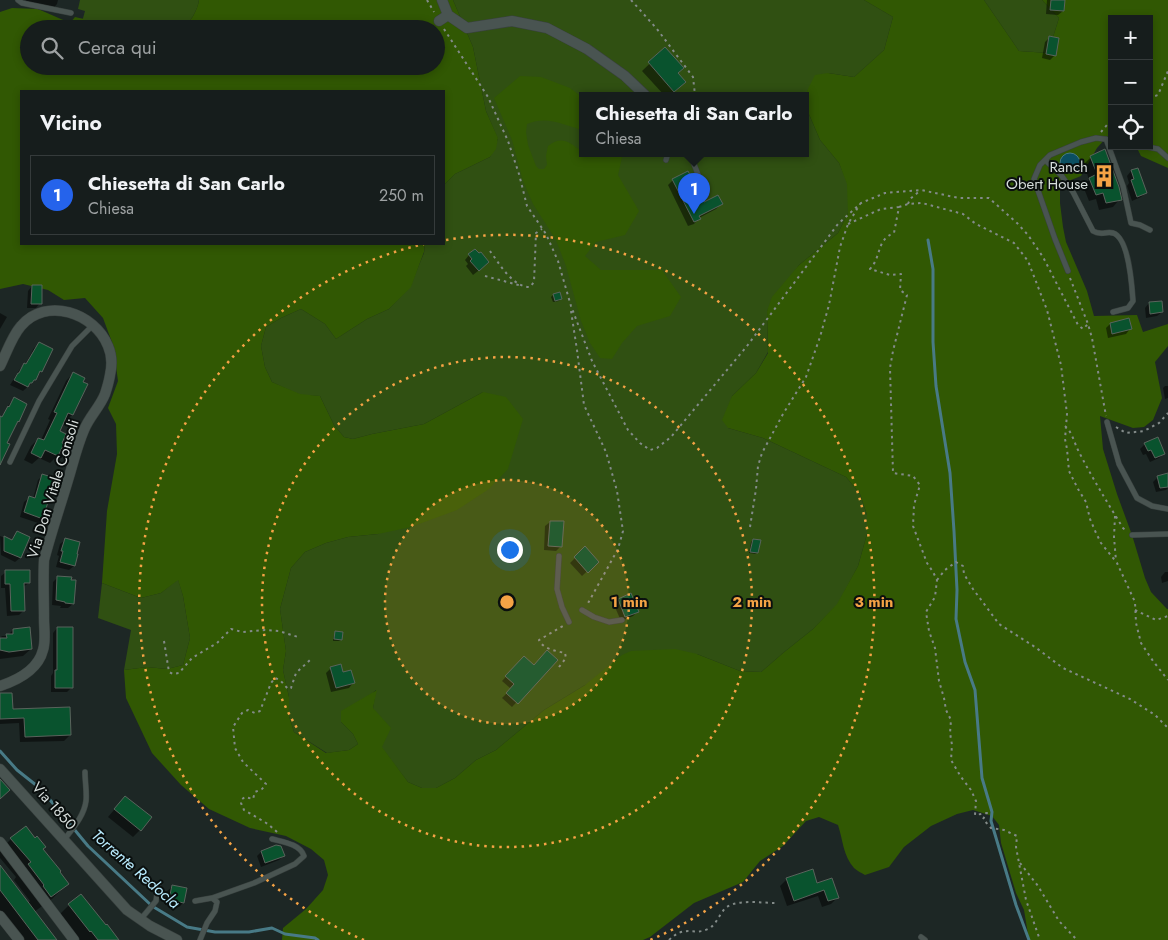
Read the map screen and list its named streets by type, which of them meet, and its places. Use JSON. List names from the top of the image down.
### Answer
{
  "streets": {
    "street": ["Via Don Vitale Consoli", "Via 1850"]
  },
  "water": ["Torrente Redocla"],
  "places": {
    "building": ["Ranch Obert House"]
  },
  "page": {
    "map_buttons": ["+", "−"],
    "search": "Cerca qui",
    "heading": "Vicino",
    "popup": ["Chiesetta di San Carlo", "Chiesa"],
    "list": [
      {
        "mark": "1",
        "name": "Chiesetta di San Carlo",
        "note": "Chiesa",
        "value": "250 m"
      }
    ],
    "pins": "1"
  },
  "rings": ["1 min", "2 min", "3 min"]
}
